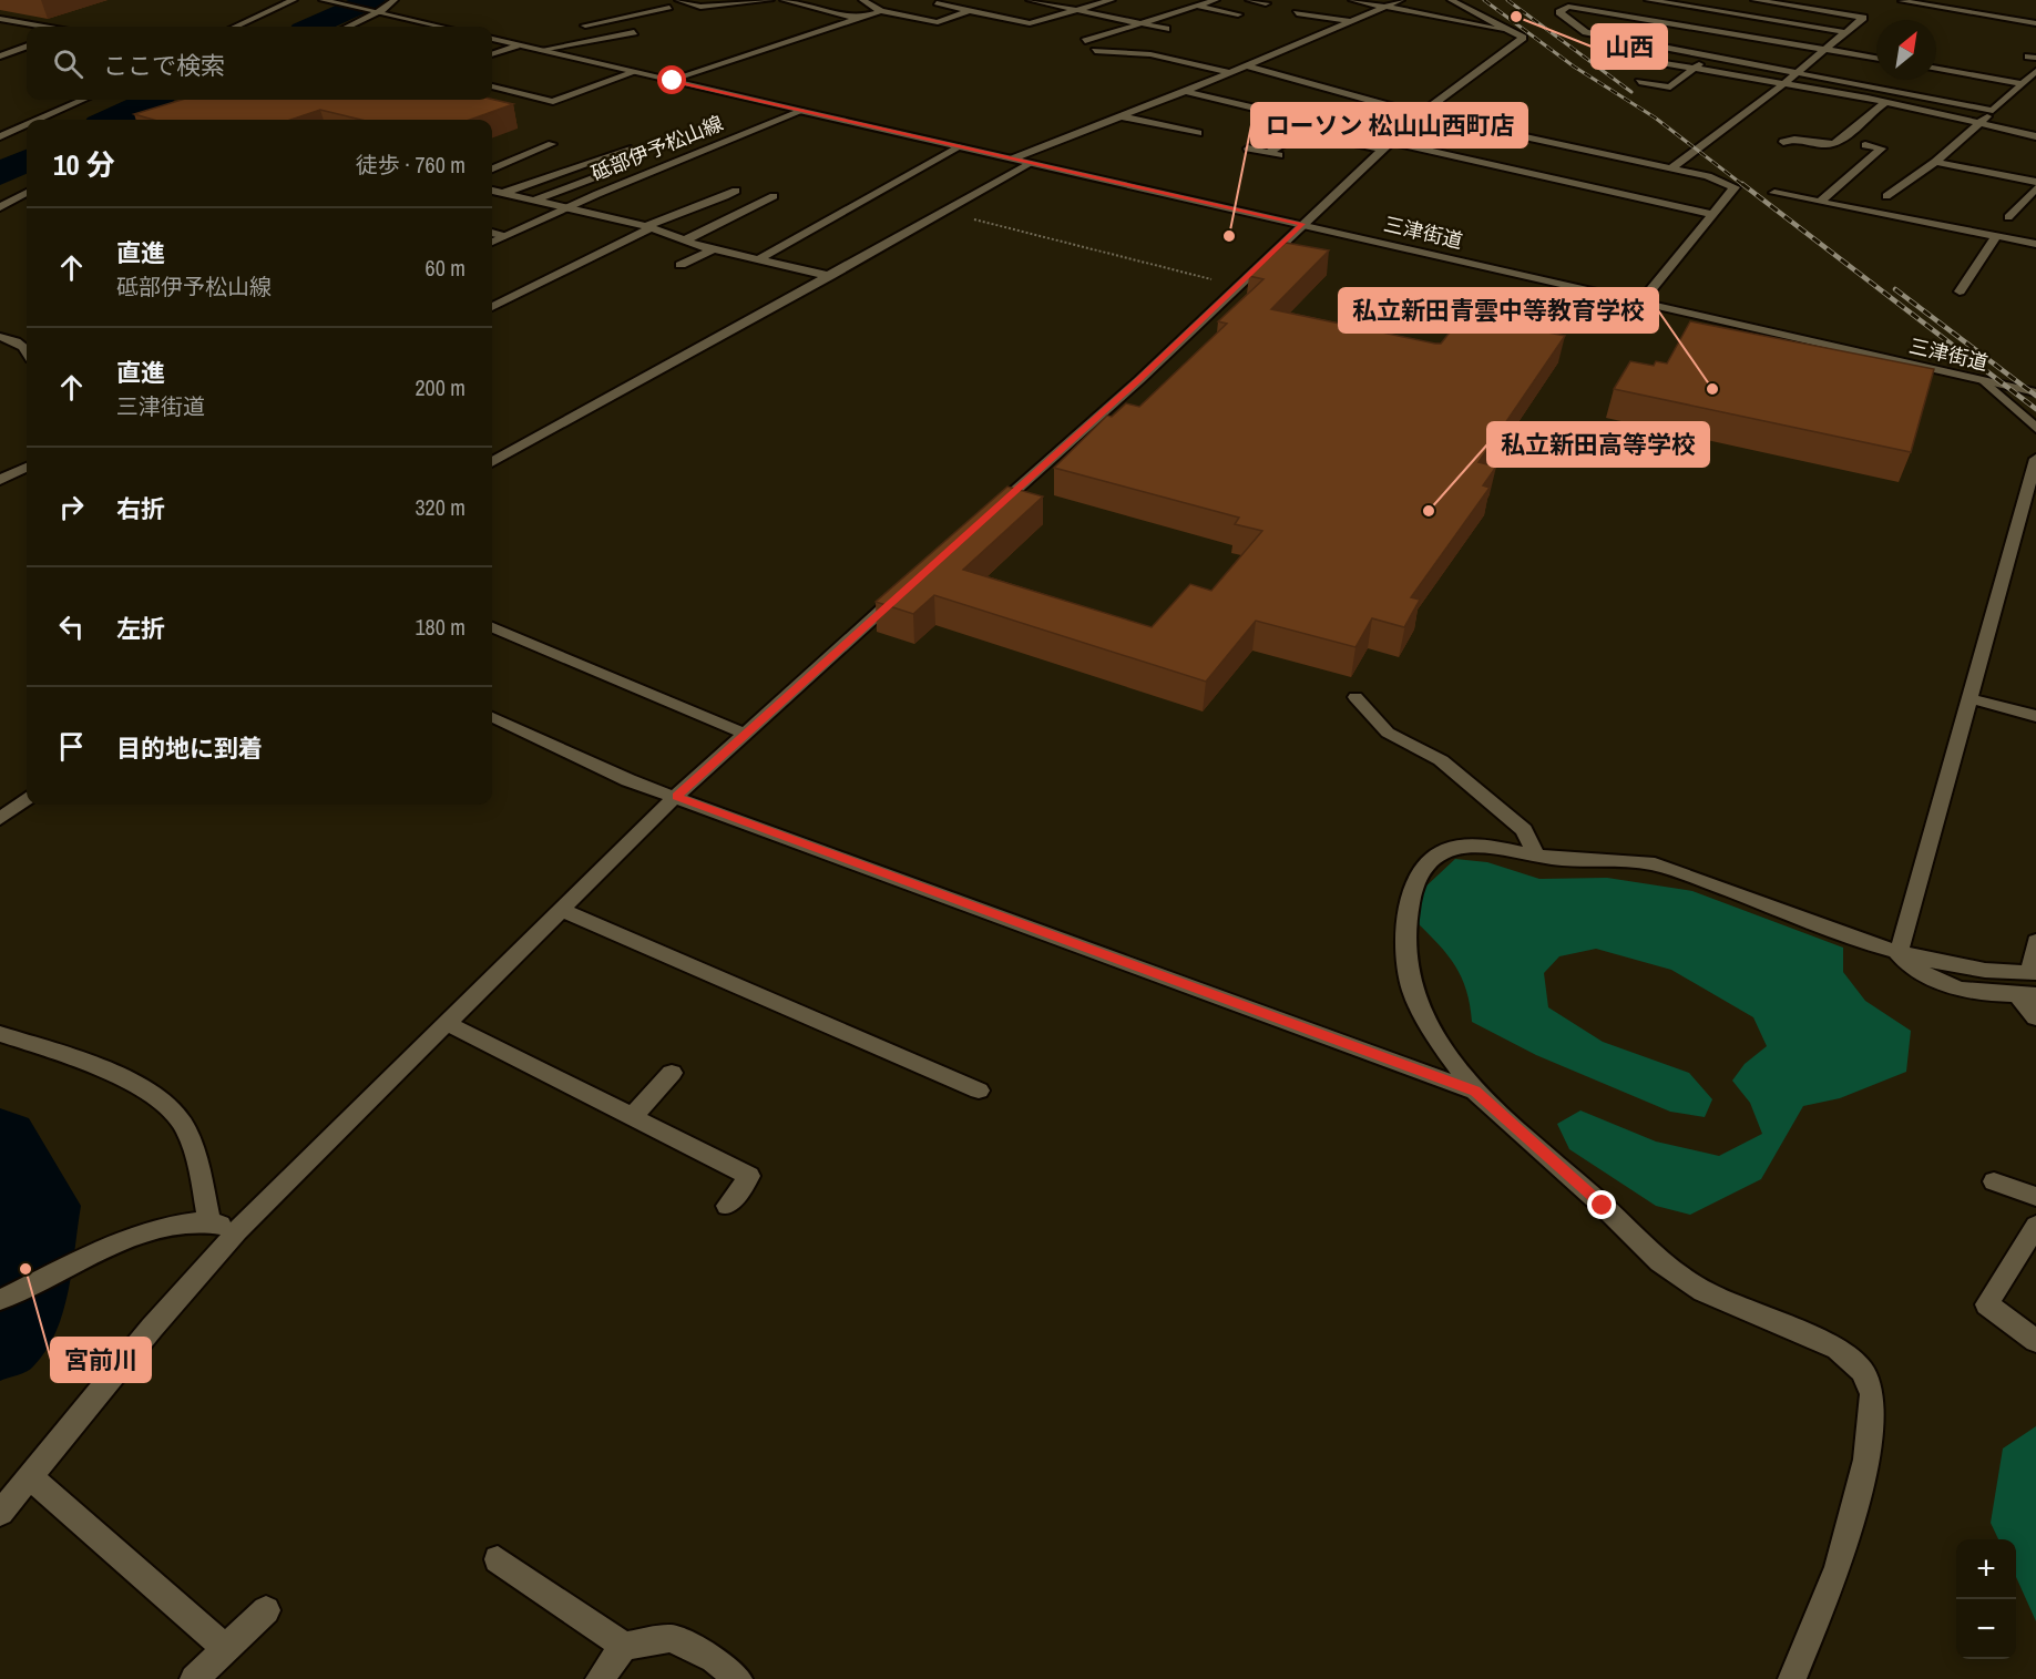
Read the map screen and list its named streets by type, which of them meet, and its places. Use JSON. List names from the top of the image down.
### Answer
{
  "streets": {
    "street": ["砥部伊予松山線", "三津街道"]
  },
  "crossings": [
    ["砥部伊予松山線", "三津街道"]
  ],
  "places": [
    "山西",
    "ローソン 松山山西町店",
    "私立新田青雲中等教育学校",
    "私立新田高等学校",
    "宮前川"
  ],
  "north": "top right",
  "page": {
    "search": "ここで検索",
    "heading": ["10 分", "徒歩 · 760 m"],
    "list": [
      ["直進", "砥部伊予松山線", "60 m"],
      ["直進", "三津街道", "200 m"],
      ["右折", "320 m"],
      ["左折", "180 m"],
      "目的地に到着"
    ],
    "map_buttons": ["+", "−"]
  }
}
